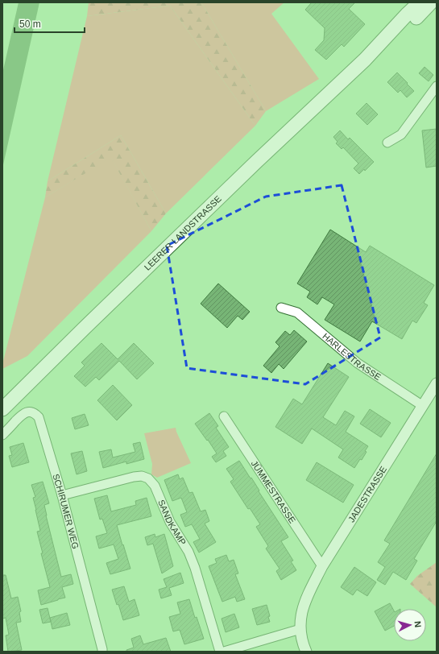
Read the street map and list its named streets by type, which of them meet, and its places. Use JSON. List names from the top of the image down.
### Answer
{
  "streets": {
    "main road": ["LEERER LANDSTRASSE"],
    "street": [
      "HARLESTRASSE",
      "JÜMMESTRASSE",
      "JADESTRASSE",
      "SCHIRUMER WEG",
      "SANDKAMP"
    ]
  },
  "crossings": [
    ["HARLESTRASSE", "JADESTRASSE"],
    ["JÜMMESTRASSE", "JADESTRASSE"],
    ["SCHIRUMER WEG", "SANDKAMP"]
  ],
  "scale_bar": "50 m",
  "north": "right"
}
